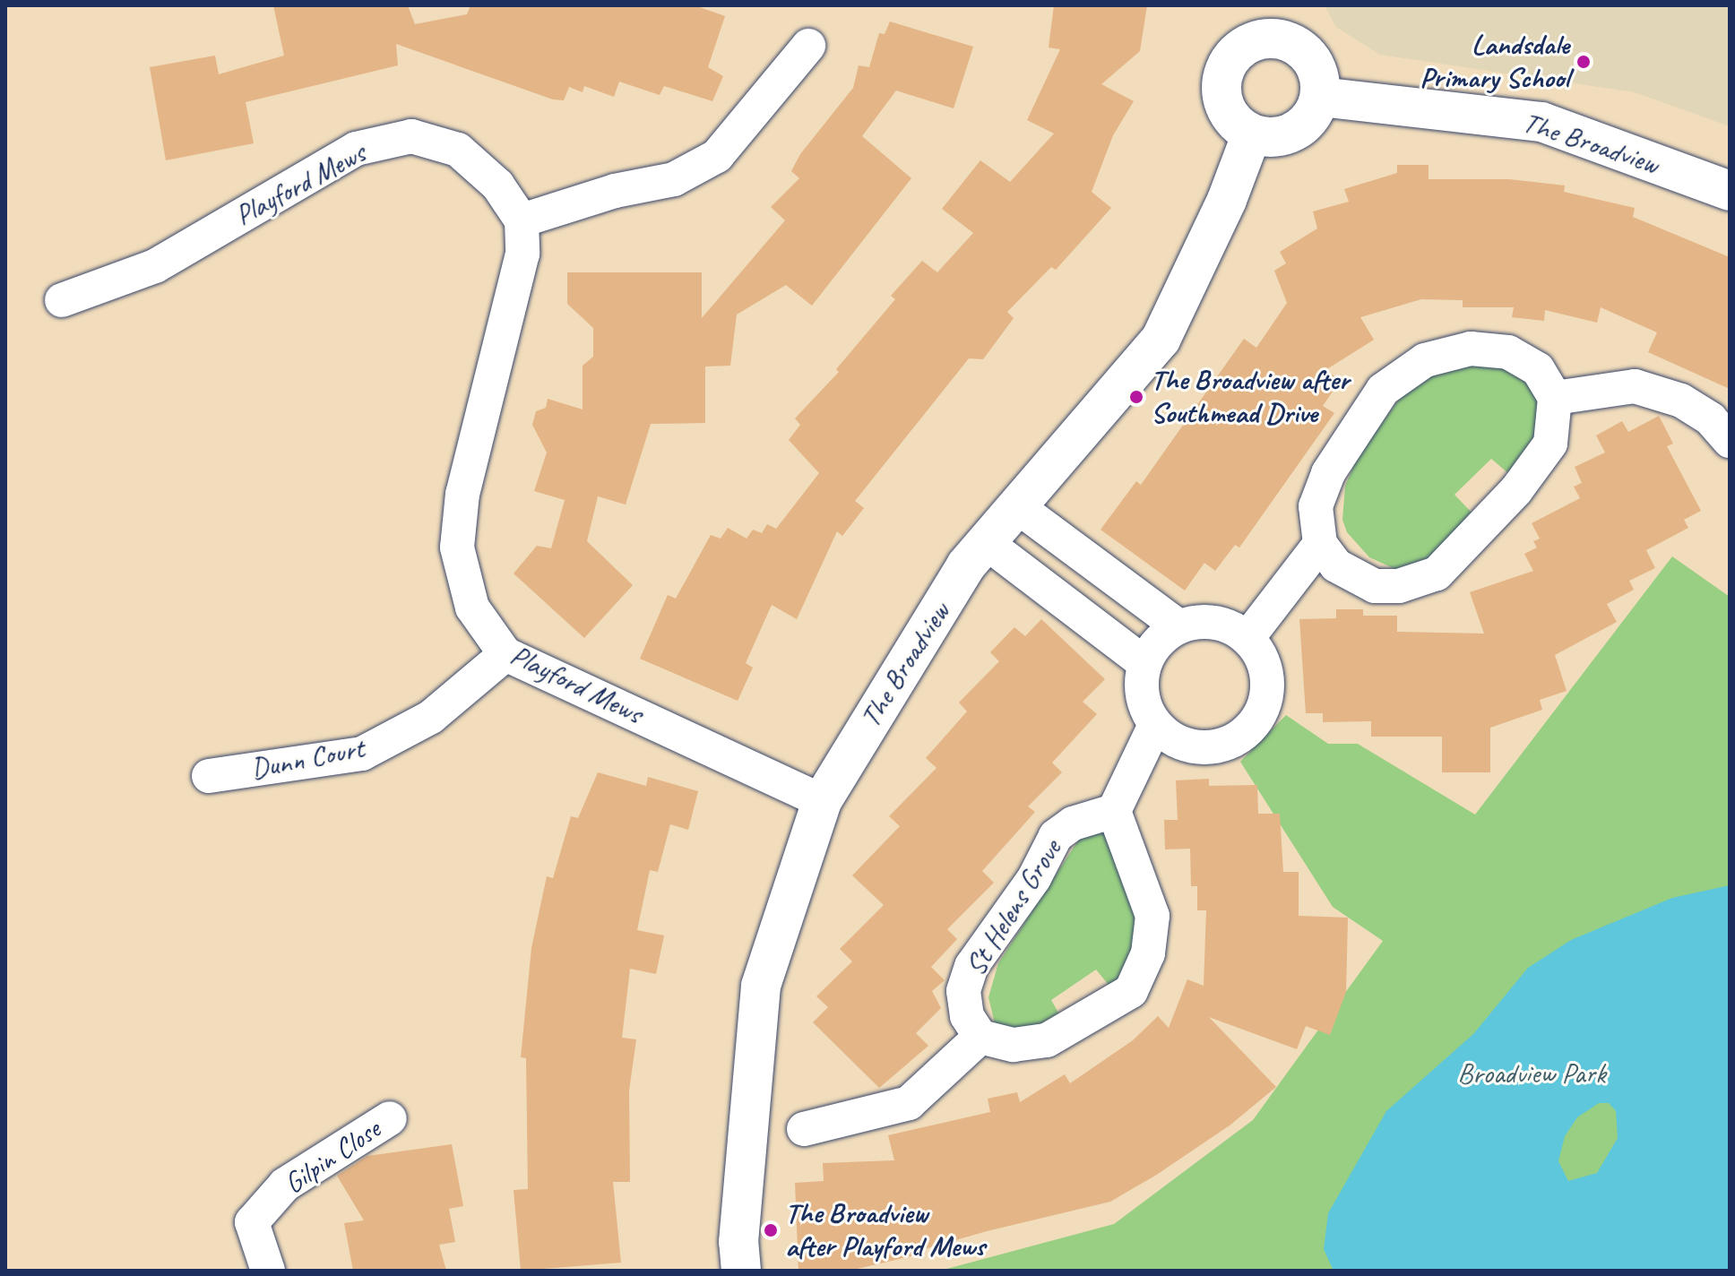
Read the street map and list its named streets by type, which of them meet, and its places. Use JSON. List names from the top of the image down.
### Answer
{
  "streets": {
    "street": [
      "The Broadview",
      "Playford Mews",
      "Dunn Court",
      "St Helens Grove",
      "Gilpin Close"
    ]
  },
  "crossings": [
    ["The Broadview", "Playford Mews"],
    ["Playford Mews", "Dunn Court"]
  ],
  "parks": ["Broadview Park"],
  "places": ["Landsdale Primary School", "The Broadview after Southmead Drive", "The Broadview after Playford Mews"]
}
